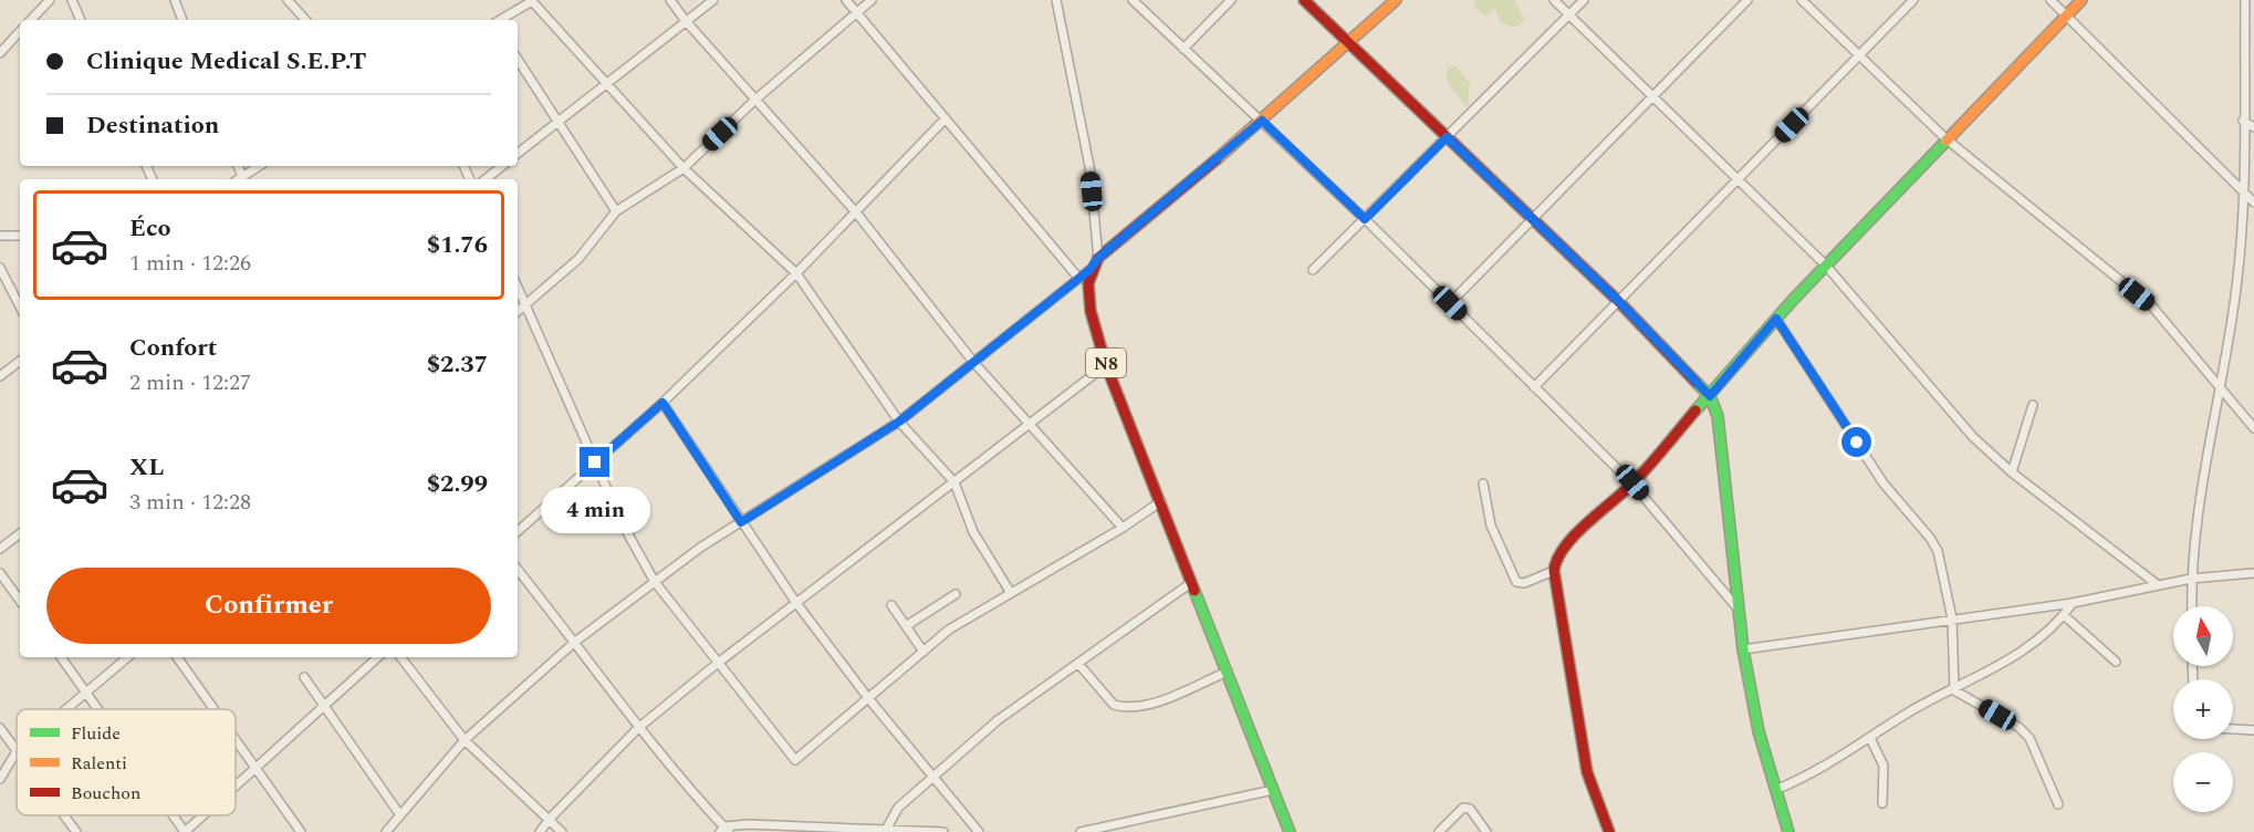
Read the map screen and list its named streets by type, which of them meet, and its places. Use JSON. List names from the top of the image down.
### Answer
{
  "streets": {
    "street": ["N8"]
  },
  "legend": ["Fluide", "Ralenti", "Bouchon"],
  "north": "top",
  "page": {
    "banner": ["Clinique Medical S.E.P.T", "Destination"],
    "list": [
      {
        "name": "Éco",
        "note": "1 min · 12:26",
        "value": "$1.76"
      },
      {
        "name": "Confort",
        "note": "2 min · 12:27",
        "value": "$2.37"
      },
      {
        "name": "XL",
        "note": "3 min · 12:28",
        "value": "$2.99"
      }
    ],
    "bubble": "4 min",
    "buttons": "Confirmer",
    "map_buttons": ["+", "−"]
  }
}
